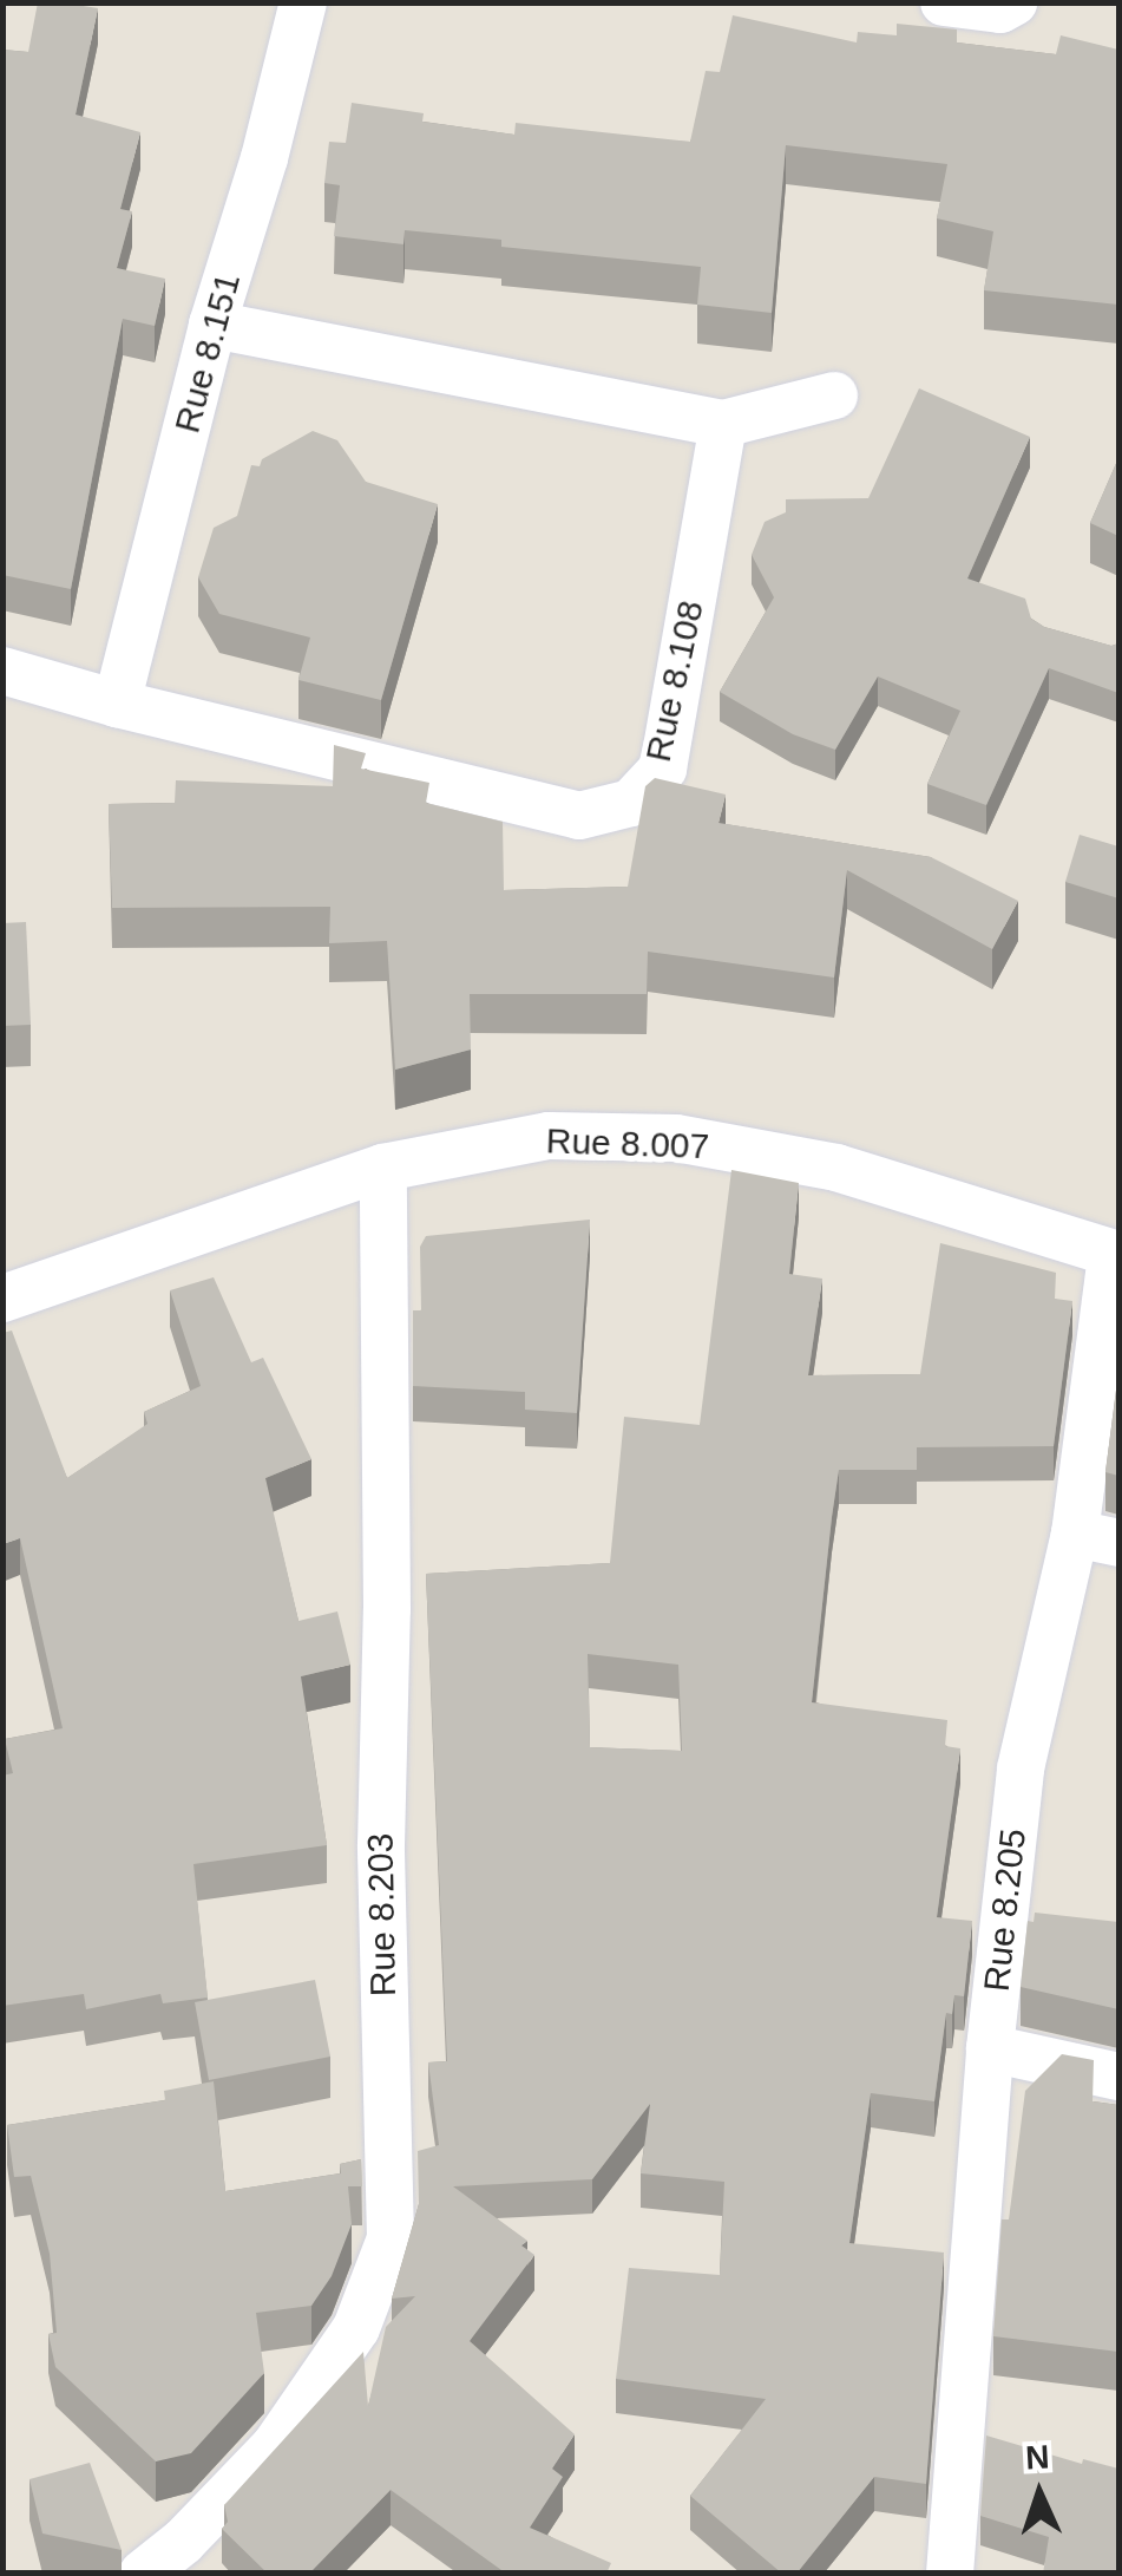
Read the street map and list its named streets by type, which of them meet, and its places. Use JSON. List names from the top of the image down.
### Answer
{
  "streets": {
    "street": [
      "Rue 8.151",
      "Rue 8.108",
      "Rue 8.007",
      "Rue 8.205",
      "Rue 8.203"
    ]
  },
  "crossings": [
    ["Rue 8.151", "Rue 8.108"],
    ["Rue 8.007", "Rue 8.205"],
    ["Rue 8.007", "Rue 8.203"]
  ],
  "north": "top"
}
